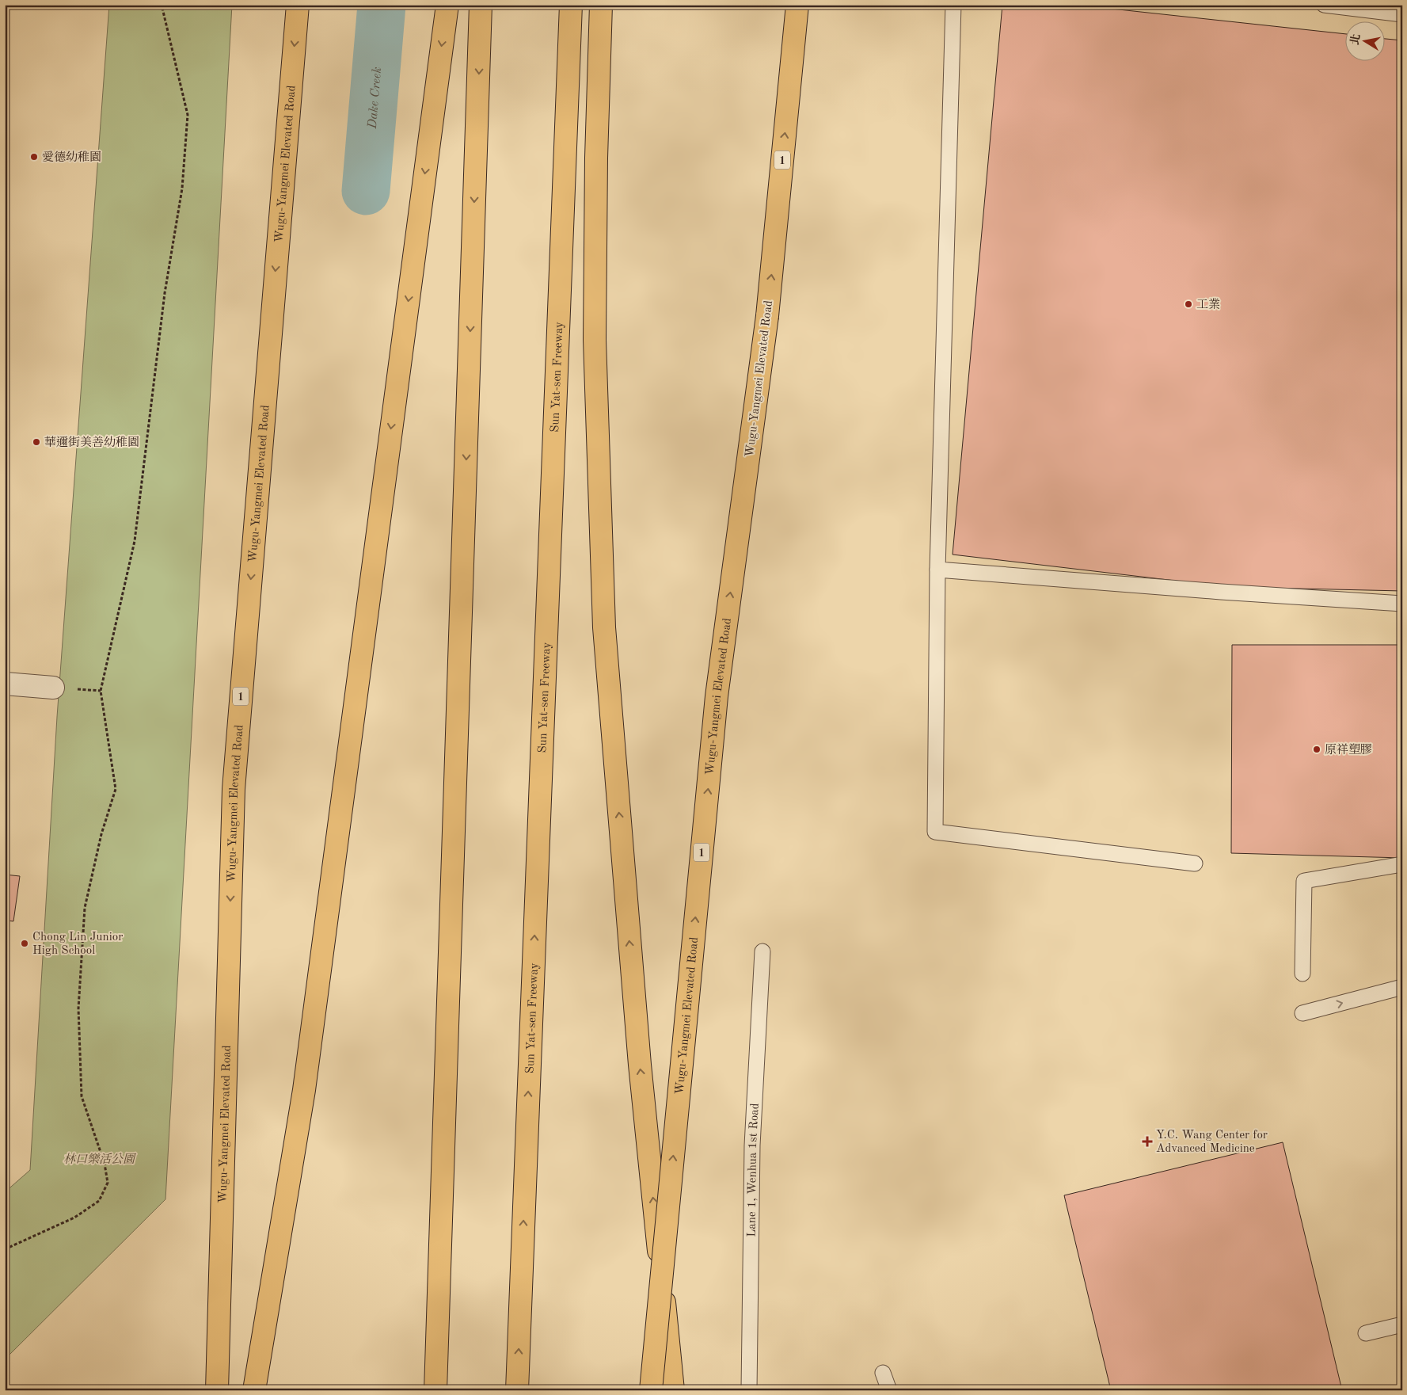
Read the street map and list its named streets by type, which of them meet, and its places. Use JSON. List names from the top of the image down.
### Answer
{
  "streets": {
    "highway": ["1", "Wugu-Yangmei Elevated Road", "Sun Yat-sen Freeway"],
    "lane": ["Lane 1, Wenhua 1st Road"]
  },
  "water": ["Dake Creek"],
  "parks": ["林口樂活公園"],
  "places": {
    "other": [
      "愛德幼稚園",
      "工業",
      "華邇街美善幼稚園",
      "原祥塑膠",
      "Chong Lin Junior High School"
    ],
    "health": ["Y.C. Wang Center for Advanced Medicine"]
  },
  "north": "left"
}
